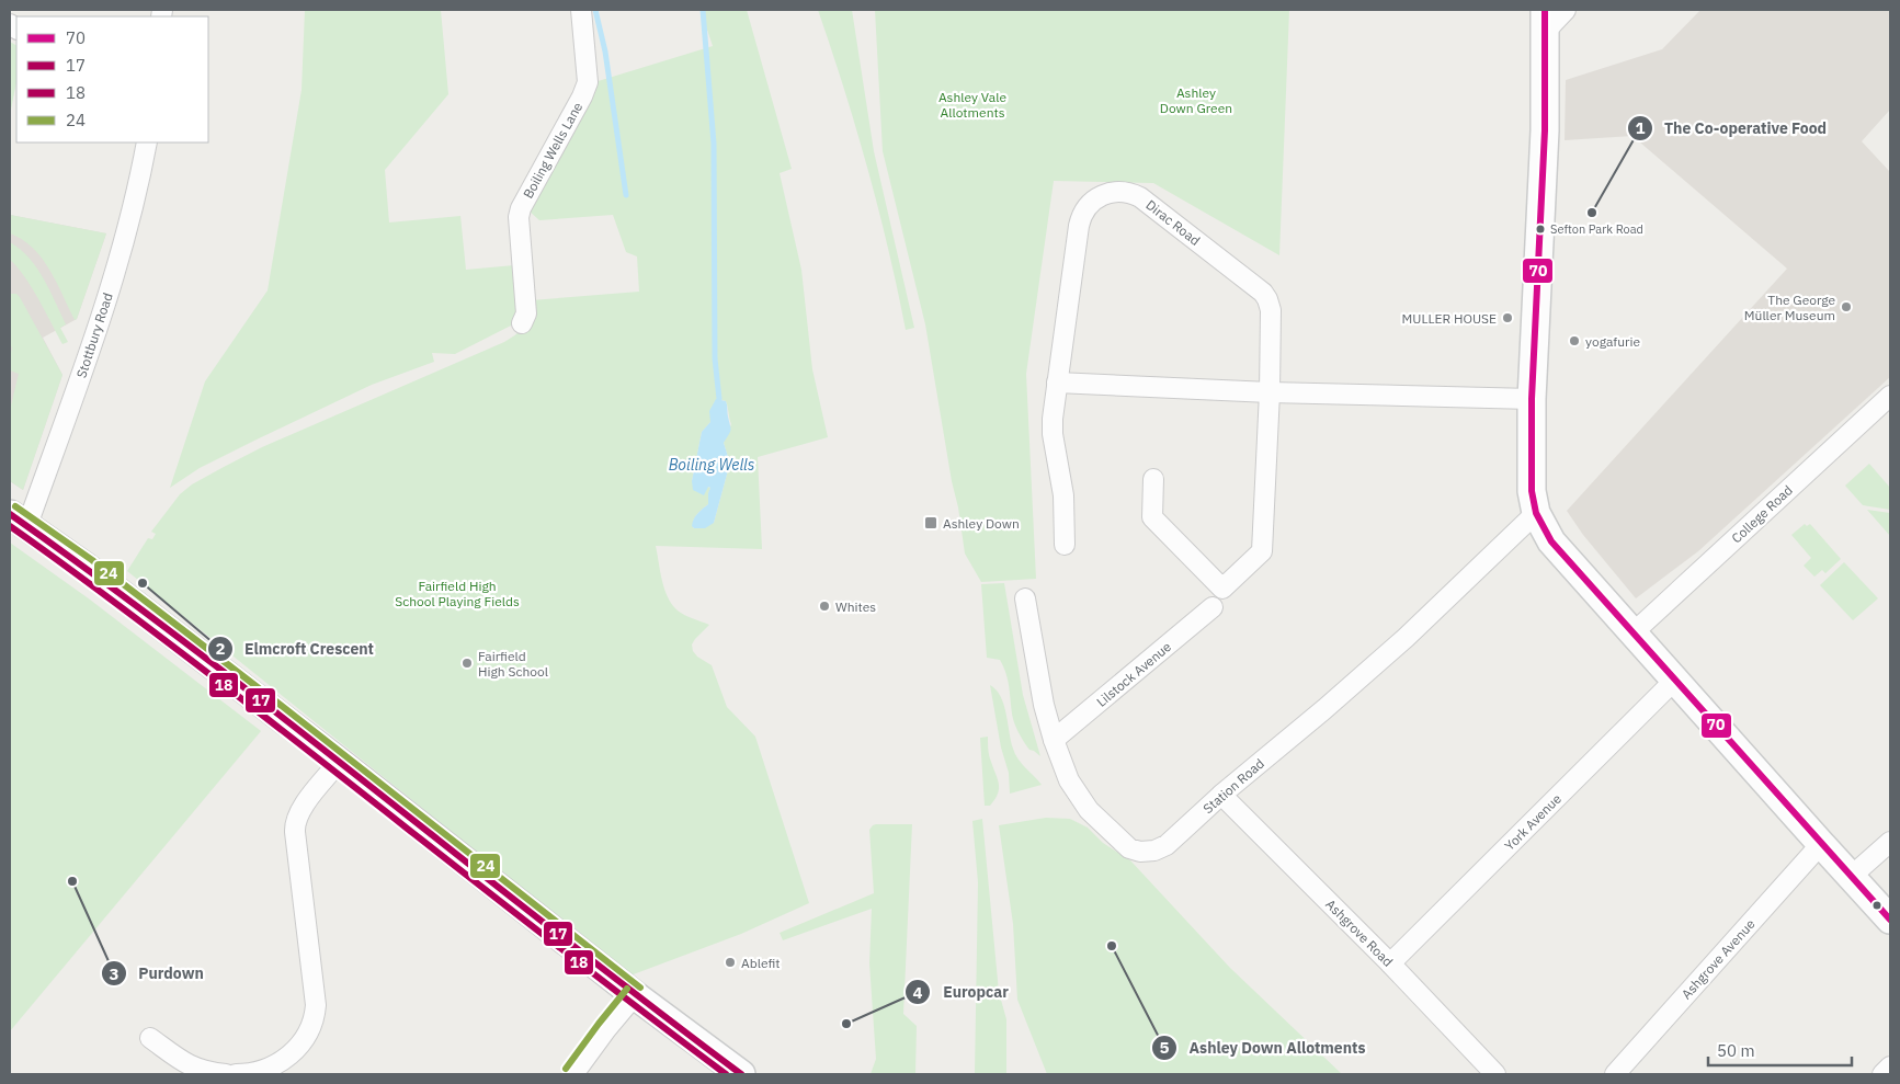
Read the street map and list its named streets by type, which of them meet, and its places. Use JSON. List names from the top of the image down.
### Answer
{
  "streets": {
    "street": [
      "Boiling Wells Lane",
      "Dirac Road",
      "Stottbury Road",
      "College Road",
      "Lilstock Avenue",
      "Station Road",
      "York Avenue",
      "Ashgrove Road",
      "Ashgrove Avenue"
    ]
  },
  "crossings": [
    ["Lilstock Avenue", "Station Road"],
    ["Station Road", "Ashgrove Road"],
    ["York Avenue", "Ashgrove Road"]
  ],
  "water": ["Boiling Wells"],
  "parks": ["Ashley Down Green", "Ashley Vale Allotments", "Fairfield High School Playing Fields"],
  "places": {
    "other": [
      "The Co-operative Food",
      "Sefton Park Road",
      "The George Müller Museum",
      "MULLER HOUSE",
      "yogafurie",
      "Elmcroft Crescent",
      "Whites",
      "Fairfield High School",
      "Purdown",
      "Ashley Down Allotments",
      "Ablefit",
      "Europcar"
    ],
    "transit": ["Ashley Down"]
  },
  "lines": [
    "transit line 70",
    "transit line 24",
    "transit line 17",
    "transit line 18"
  ],
  "legend": [
    "70",
    "17",
    "18",
    "24"
  ],
  "scale_bar": "50 m"
}
